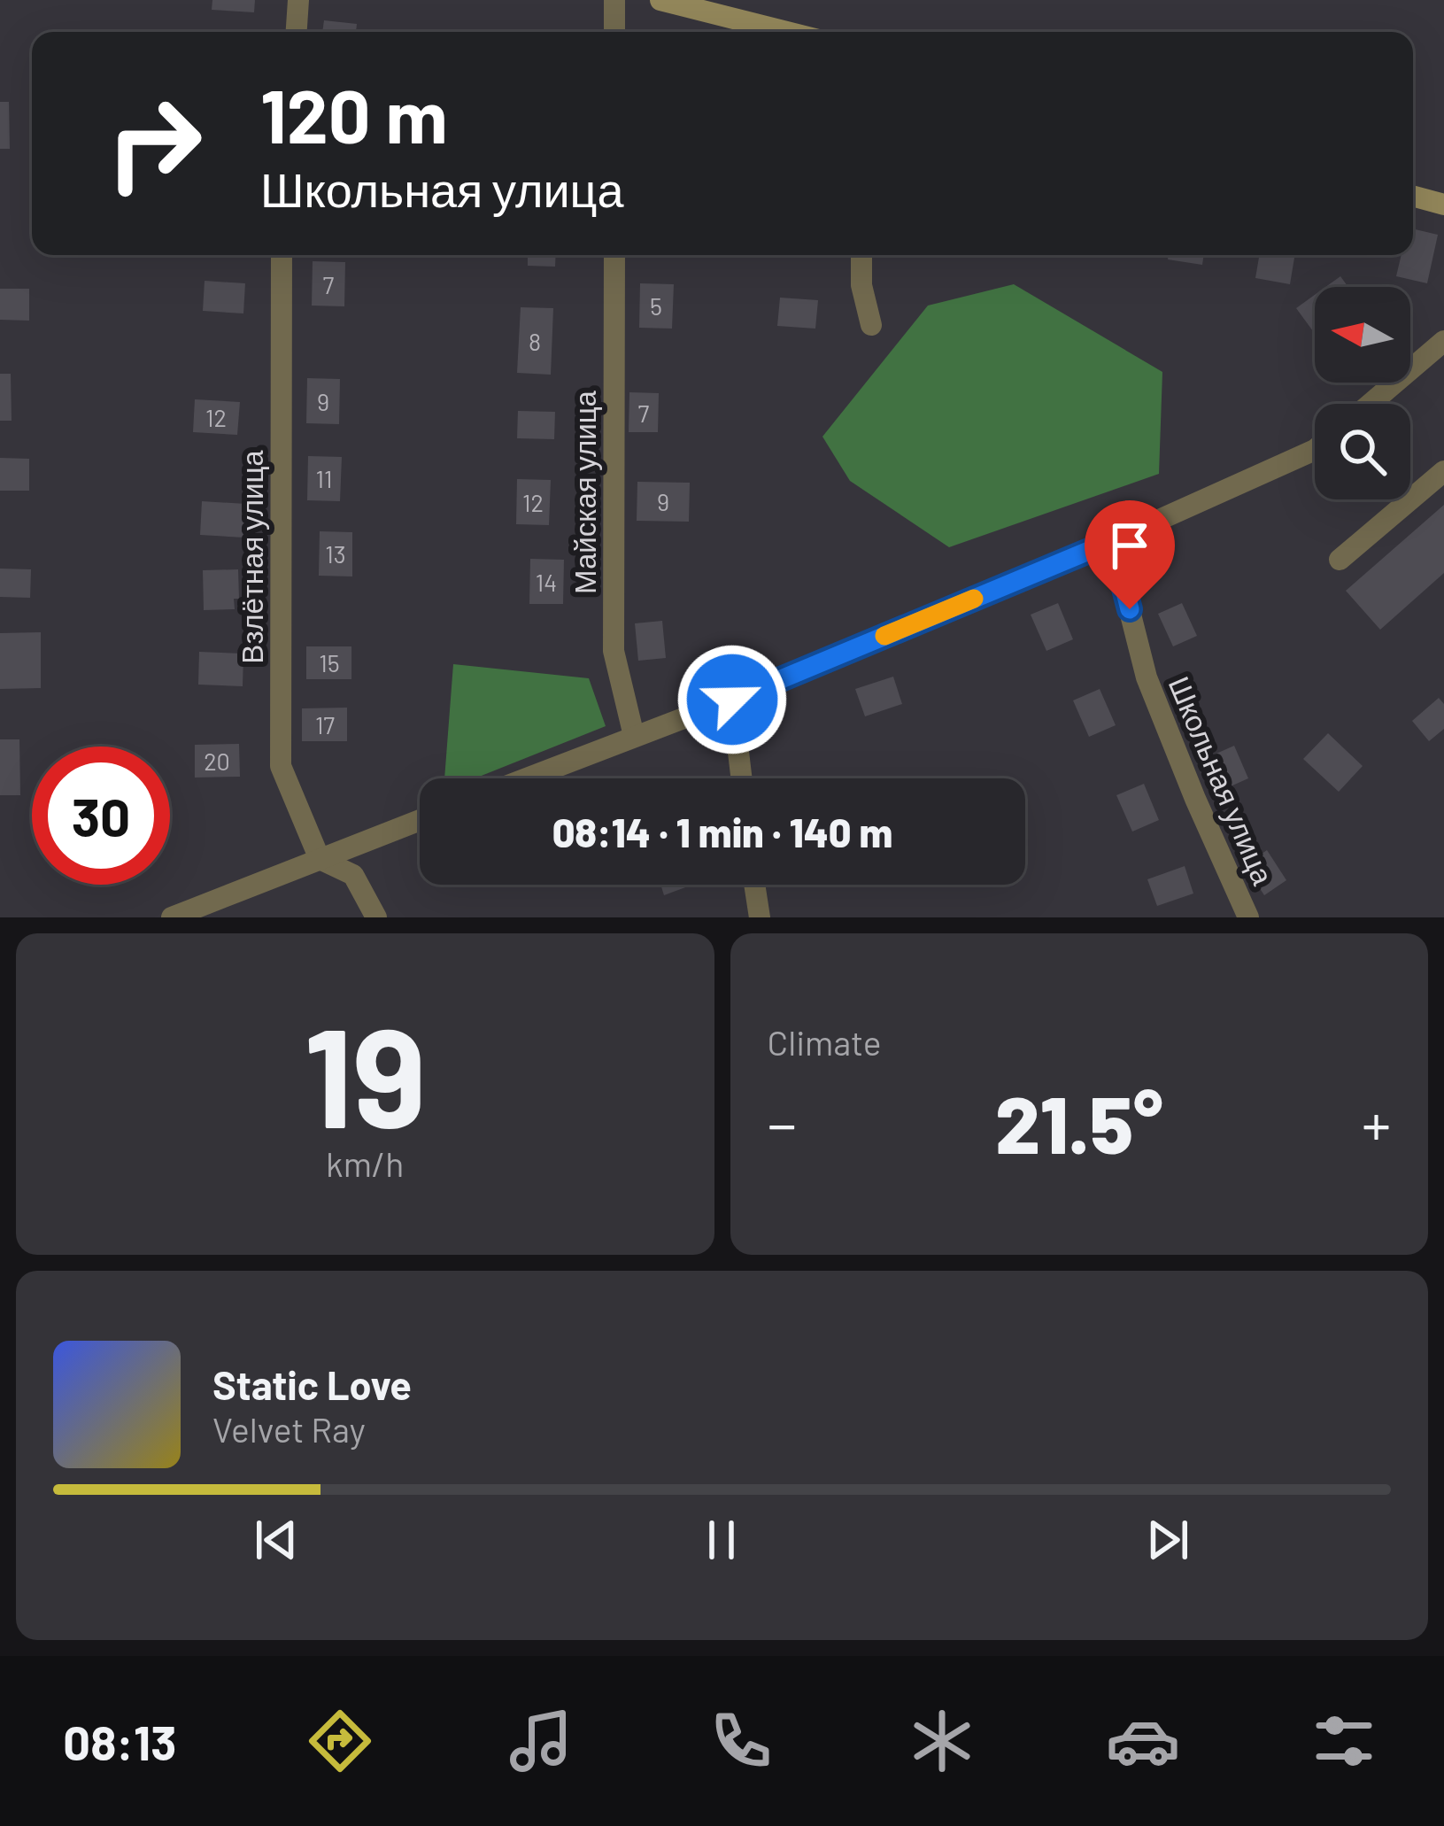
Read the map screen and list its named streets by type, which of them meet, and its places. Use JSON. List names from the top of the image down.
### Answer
{
  "streets": {
    "street": ["Майская улица", "Взлётная улица", "Школьная улица"]
  },
  "house_numbers": [
    "7",
    "5",
    "8",
    "9",
    "7",
    "12",
    "11",
    "9",
    "12",
    "13",
    "14",
    "15",
    "17",
    "20"
  ],
  "north": "left",
  "page": {
    "turn": ["120 m", "Школьная улица"],
    "limit": "30",
    "trip": "08:14 · 1 min · 140 m",
    "tile": [
      ["19", "km/h"],
      "Climate"
    ],
    "heat": ["−", "21.5°", "+"],
    "song": ["Static Love", "Velvet Ray"],
    "tabs": "08:13"
  }
}
